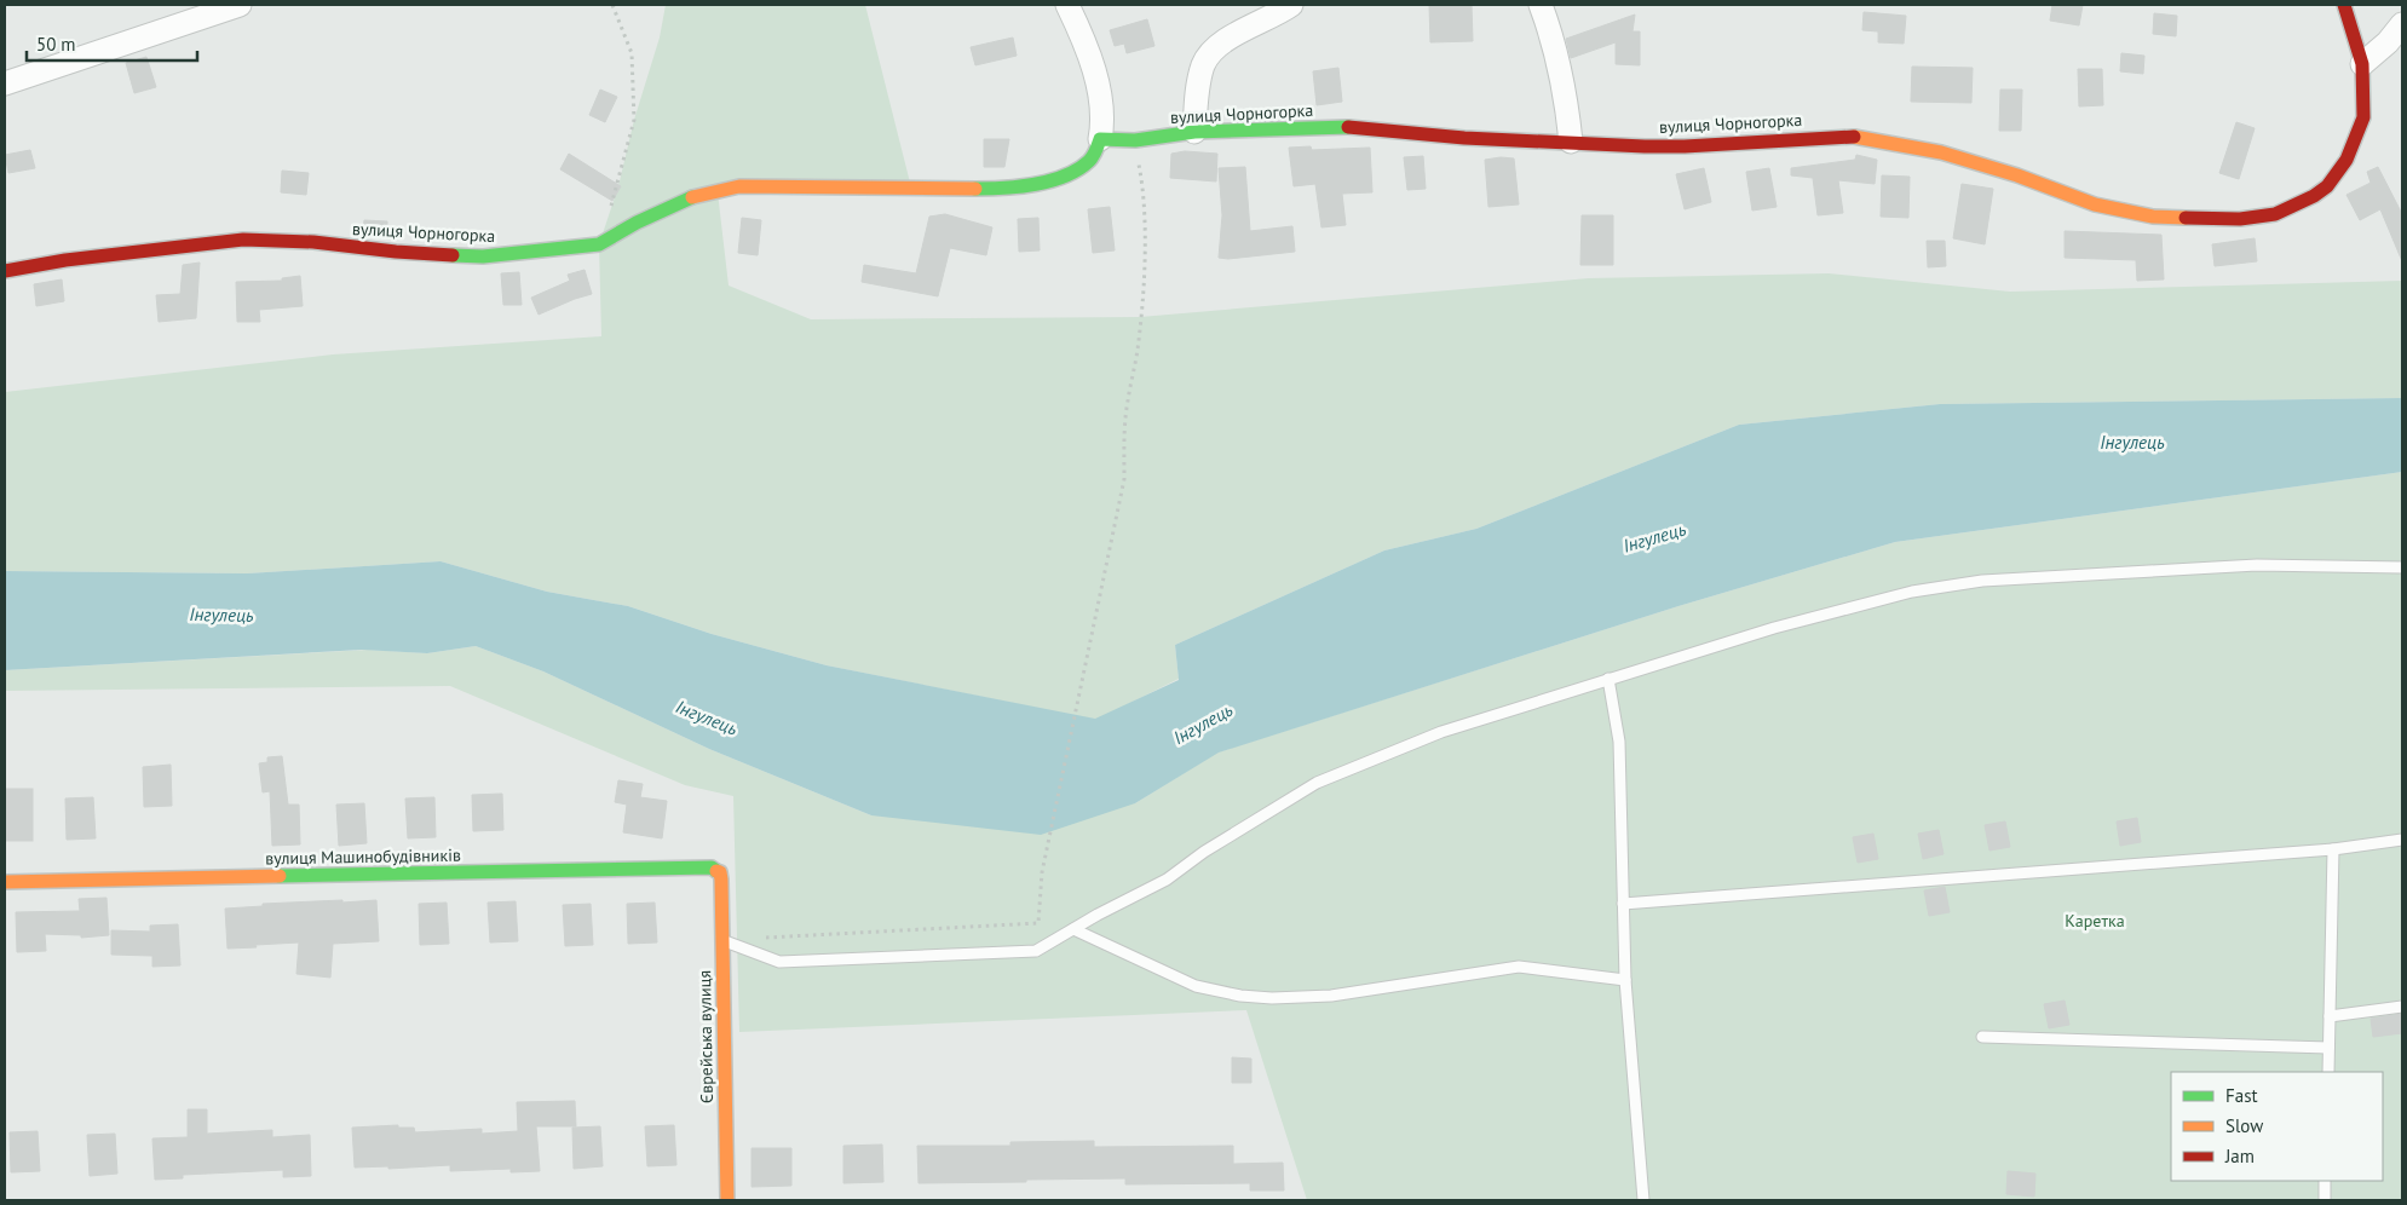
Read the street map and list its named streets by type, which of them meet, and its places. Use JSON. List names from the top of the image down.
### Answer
{
  "streets": {
    "street": ["вулиця Чорногорка", "вулиця Машинобудівників", "Єврейська вулиця"]
  },
  "crossings": [
    ["вулиця Машинобудівників", "Єврейська вулиця"]
  ],
  "water": ["Інгулець"],
  "parks": ["Каретка"],
  "legend": ["Fast", "Slow", "Jam"],
  "scale_bar": "50 m"
}
